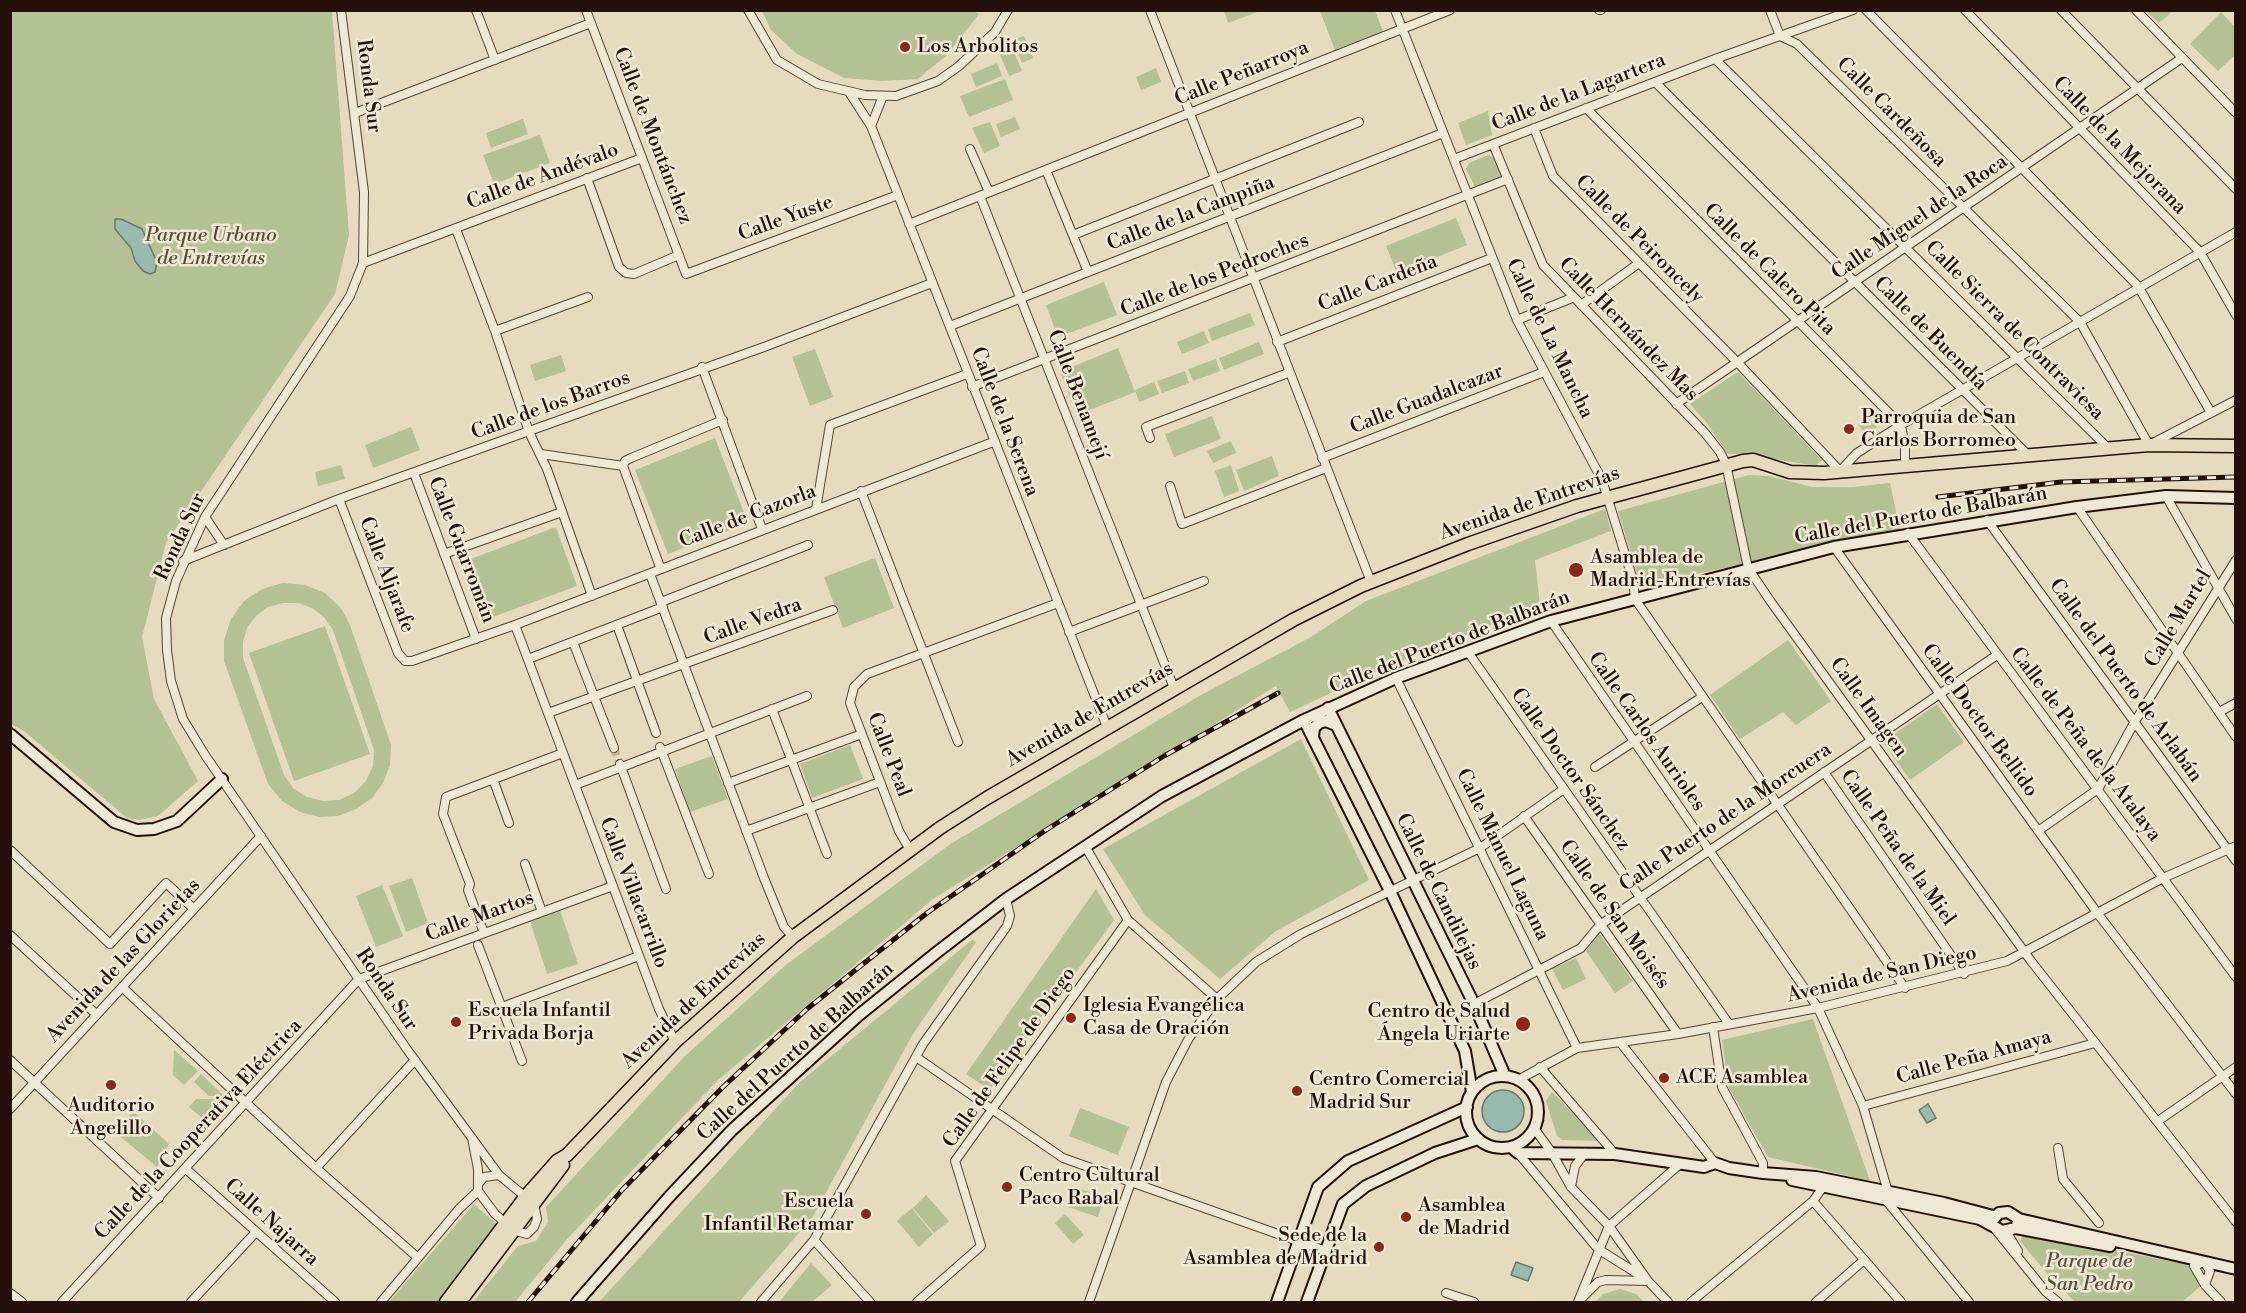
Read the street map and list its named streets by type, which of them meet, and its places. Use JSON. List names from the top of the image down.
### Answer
{
  "streets": {
    "main road": ["Avenida de Entrevías"],
    "street": [
      "Calle Peñarroya",
      "Ronda Sur",
      "Calle de la Lagartera",
      "Calle Cardeñosa",
      "Calle de Montánchez",
      "Calle de la Mejorana",
      "Calle de Andévalo",
      "Calle de la Campiña",
      "Calle Miguel de la Roca",
      "Calle Yuste",
      "Calle de Peironcely",
      "Calle de Calero Pita",
      "Calle de los Pedroches",
      "Calle Cardeña",
      "Calle Hernández Mas",
      "Calle Sierra de Contraviesa",
      "Calle de Buendía",
      "Calle de La Mancha",
      "Calle Benamejí",
      "Calle Guadalcazar",
      "Calle de los Barros",
      "Calle de la Serena",
      "Calle del Puerto de Balbarán",
      "Calle de Cazorla",
      "Calle Guarromán",
      "Calle Aljarafe",
      "Calle Martel",
      "Calle Vedra",
      "Calle del Puerto de Arlabán",
      "Calle Imagen",
      "Calle Doctor Bellido",
      "Calle Carlos Aurioles",
      "Calle de Peña de la Atalaya",
      "Calle Peal",
      "Calle Doctor Sánchez",
      "Calle Puerto de la Morcuera",
      "Calle Peña de la Miel",
      "Calle Manuel Laguna",
      "Calle de Candilejas",
      "Calle Villacarrillo",
      "Calle de San Moisés",
      "Calle Martos",
      "Avenida de las Glorietas",
      "Avenida de San Diego",
      "Calle de Felipe de Diego",
      "Calle Peña Amaya",
      "Calle de la Cooperativa Eléctrica",
      "Calle Najarra"
    ]
  },
  "crossings": [
    ["Calle Peñarroya", "Calle de La Mancha"],
    ["Calle Peñarroya", "Calle Benamejí"],
    ["Ronda Sur", "Calle de Andévalo"],
    ["Ronda Sur", "Calle de los Barros"],
    ["Ronda Sur", "Avenida de Entrevías"],
    ["Ronda Sur", "Calle Martos"],
    ["Ronda Sur", "Avenida de las Glorietas"],
    ["Ronda Sur", "Calle de la Cooperativa Eléctrica"],
    ["Calle de la Lagartera", "Calle Cardeñosa"],
    ["Calle de la Lagartera", "Calle de Peironcely"],
    ["Calle de la Lagartera", "Calle de Calero Pita"],
    ["Calle de la Lagartera", "Calle Hernández Mas"],
    ["Calle de la Lagartera", "Calle Sierra de Contraviesa"],
    ["Calle de la Lagartera", "Calle de Buendía"],
    ["Calle de la Lagartera", "Calle de La Mancha"],
    ["Calle Cardeñosa", "Calle Miguel de la Roca"],
    ["Calle de Montánchez", "Calle de Andévalo"],
    ["Calle de Montánchez", "Calle Yuste"],
    ["Calle de la Mejorana", "Calle Miguel de la Roca"],
    ["Calle de la Campiña", "Calle de La Mancha"],
    ["Calle de la Campiña", "Calle Benamejí"],
    ["Calle de la Campiña", "Calle de la Serena"],
    ["Calle Miguel de la Roca", "Calle de Peironcely"],
    ["Calle Miguel de la Roca", "Calle de Calero Pita"],
    ["Calle Miguel de la Roca", "Calle Hernández Mas"],
    ["Calle Miguel de la Roca", "Calle Sierra de Contraviesa"],
    ["Calle Miguel de la Roca", "Calle de Buendía"],
    ["Calle Yuste", "Calle de la Serena"],
    ["Calle de Peironcely", "Avenida de Entrevías"],
    ["Calle de los Pedroches", "Calle Hernández Mas"],
    ["Calle de los Pedroches", "Calle de La Mancha"],
    ["Calle de los Pedroches", "Calle Benamejí"],
    ["Calle de los Pedroches", "Calle de la Serena"],
    ["Calle Cardeña", "Calle de La Mancha"],
    ["Calle Hernández Mas", "Avenida de Entrevías"],
    ["Calle Hernández Mas", "Calle Imagen"],
    ["Calle de La Mancha", "Calle Guadalcazar"],
    ["Calle de La Mancha", "Avenida de Entrevías"],
    ["Calle de La Mancha", "Calle del Puerto de Balbarán"],
    ["Calle Benamejí", "Avenida de Entrevías"],
    ["Calle de los Barros", "Calle de la Serena"],
    ["Calle de los Barros", "Calle Guarromán"],
    ["Calle de los Barros", "Calle Aljarafe"],
    ["Calle de la Serena", "Avenida de Entrevías"],
    ["Calle de la Serena", "Calle de Cazorla"],
    ["Avenida de Entrevías", "Calle Vedra"],
    ["Avenida de Entrevías", "Calle Imagen"],
    ["Avenida de Entrevías", "Calle Peal"],
    ["Avenida de Entrevías", "Calle Villacarrillo"],
    ["Calle del Puerto de Balbarán", "Calle del Puerto de Arlabán"],
    ["Calle del Puerto de Balbarán", "Calle Imagen"],
    ["Calle del Puerto de Balbarán", "Calle Doctor Bellido"],
    ["Calle del Puerto de Balbarán", "Calle Carlos Aurioles"],
    ["Calle del Puerto de Balbarán", "Calle de Peña de la Atalaya"],
    ["Calle del Puerto de Balbarán", "Calle Doctor Sánchez"],
    ["Calle del Puerto de Balbarán", "Calle Manuel Laguna"],
    ["Calle del Puerto de Balbarán", "Calle de Candilejas"],
    ["Calle de Cazorla", "Calle Guarromán"],
    ["Calle de Cazorla", "Calle Aljarafe"],
    ["Calle de Cazorla", "Calle Vedra"],
    ["Calle de Cazorla", "Calle Villacarrillo"],
    ["Calle Martel", "Calle del Puerto de Arlabán"],
    ["Calle Martel", "Calle Doctor Bellido"],
    ["Calle Martel", "Calle de Peña de la Atalaya"],
    ["Calle del Puerto de Arlabán", "Avenida de San Diego"],
    ["Calle Imagen", "Calle Puerto de la Morcuera"],
    ["Calle Imagen", "Avenida de San Diego"],
    ["Calle Imagen", "Calle Peña Amaya"],
    ["Calle Doctor Bellido", "Calle Puerto de la Morcuera"],
    ["Calle Doctor Bellido", "Avenida de San Diego"],
    ["Calle Carlos Aurioles", "Calle Puerto de la Morcuera"],
    ["Calle Carlos Aurioles", "Avenida de San Diego"],
    ["Calle Carlos Aurioles", "Calle Peña Amaya"],
    ["Calle de Peña de la Atalaya", "Calle Puerto de la Morcuera"],
    ["Calle de Peña de la Atalaya", "Avenida de San Diego"],
    ["Calle Doctor Sánchez", "Calle Puerto de la Morcuera"],
    ["Calle Doctor Sánchez", "Avenida de San Diego"],
    ["Calle Puerto de la Morcuera", "Calle Peña de la Miel"],
    ["Calle Puerto de la Morcuera", "Calle Manuel Laguna"],
    ["Calle Puerto de la Morcuera", "Calle de Candilejas"],
    ["Calle Puerto de la Morcuera", "Calle de San Moisés"],
    ["Calle Peña de la Miel", "Avenida de San Diego"],
    ["Calle Manuel Laguna", "Avenida de San Diego"],
    ["Calle de Candilejas", "Avenida de San Diego"],
    ["Calle Villacarrillo", "Calle Martos"],
    ["Calle de San Moisés", "Avenida de San Diego"],
    ["Calle Martos", "Calle de la Cooperativa Eléctrica"],
    ["Calle de la Cooperativa Eléctrica", "Calle Najarra"]
  ],
  "parks": ["Parque Urbano de Entrevías", "Parque de San Pedro"],
  "places": [
    "Los Arbolitos",
    "Parroquia de San Carlos Borromeo",
    "Asamblea de Madrid-Entrevías",
    "Iglesia Evangélica Casa de Oración",
    "Escuela Infantil Privada Borja",
    "Centro de Salud Ángela Uriarte",
    "ACE Asamblea",
    "Auditorio Angelillo",
    "Centro Comercial Madrid Sur",
    "Centro Cultural Paco Rabal",
    "Escuela Infantil Retamar",
    "Asamblea de Madrid",
    "Sede de la Asamblea de Madrid"
  ]
}
